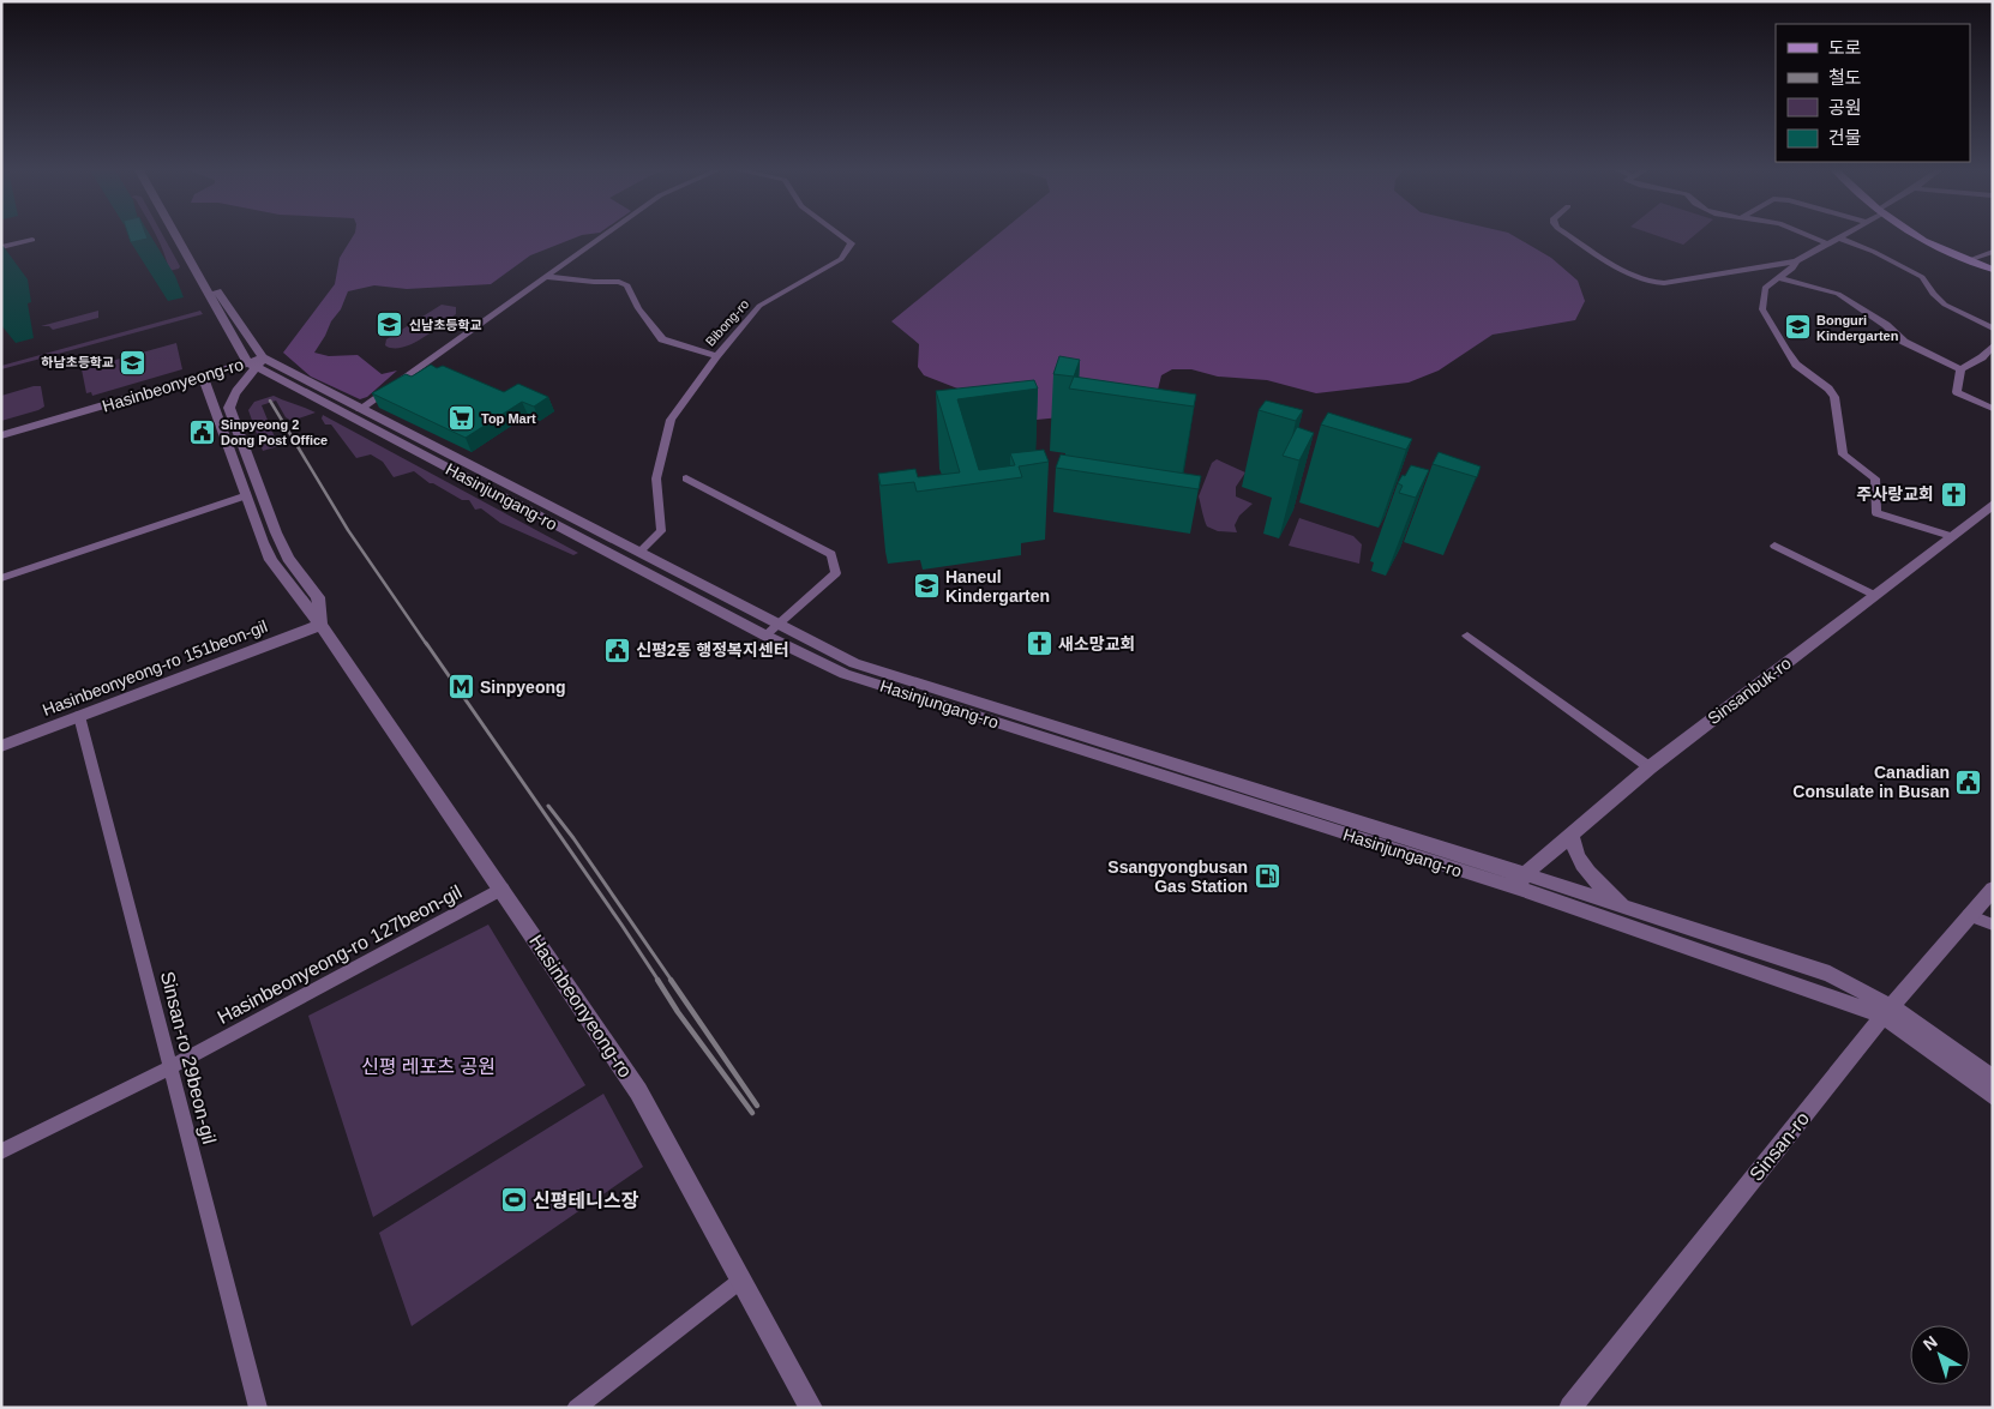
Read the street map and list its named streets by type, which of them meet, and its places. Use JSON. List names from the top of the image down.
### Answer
{
  "streets": {
    "street": [
      "Bibong-ro",
      "Hasinbeonyeong-ro",
      "Hasinjungang-ro",
      "Hasinbeonyeong-ro 151beon-gil",
      "Sinsanbuk-ro",
      "Hasinbeonyeong-ro 127beon-gil",
      "Sinsan-ro 29beon-gil",
      "Sinsan-ro"
    ]
  },
  "crossings": [
    ["Hasinbeonyeong-ro", "Hasinbeonyeong-ro 151beon-gil"],
    ["Hasinbeonyeong-ro", "Hasinbeonyeong-ro 127beon-gil"],
    ["Hasinjungang-ro", "Sinsanbuk-ro"],
    ["Hasinjungang-ro", "Sinsan-ro"],
    ["Hasinbeonyeong-ro 151beon-gil", "Sinsan-ro 29beon-gil"],
    ["Hasinbeonyeong-ro 127beon-gil", "Sinsan-ro 29beon-gil"]
  ],
  "parks": ["신평 레포츠 공원"],
  "places": {
    "school or university": [
      "신남초등학교",
      "Bonguri Kindergarten",
      "하남초등학교",
      "Haneul Kindergarten"
    ],
    "supermarket": ["Top Mart"],
    "public building": ["Sinpyeong 2 Dong Post Office", "신평2동 행정복지센터", "Canadian Consulate in Busan"],
    "church": ["주사랑교회", "새소망교회"],
    "metro station": ["Sinpyeong"],
    "fuel station": ["Ssangyongbusan Gas Station"],
    "sports": ["신평테니스장"]
  },
  "legend": [
    "도로",
    "철도",
    "공원",
    "건물"
  ],
  "north": "top left"
}
